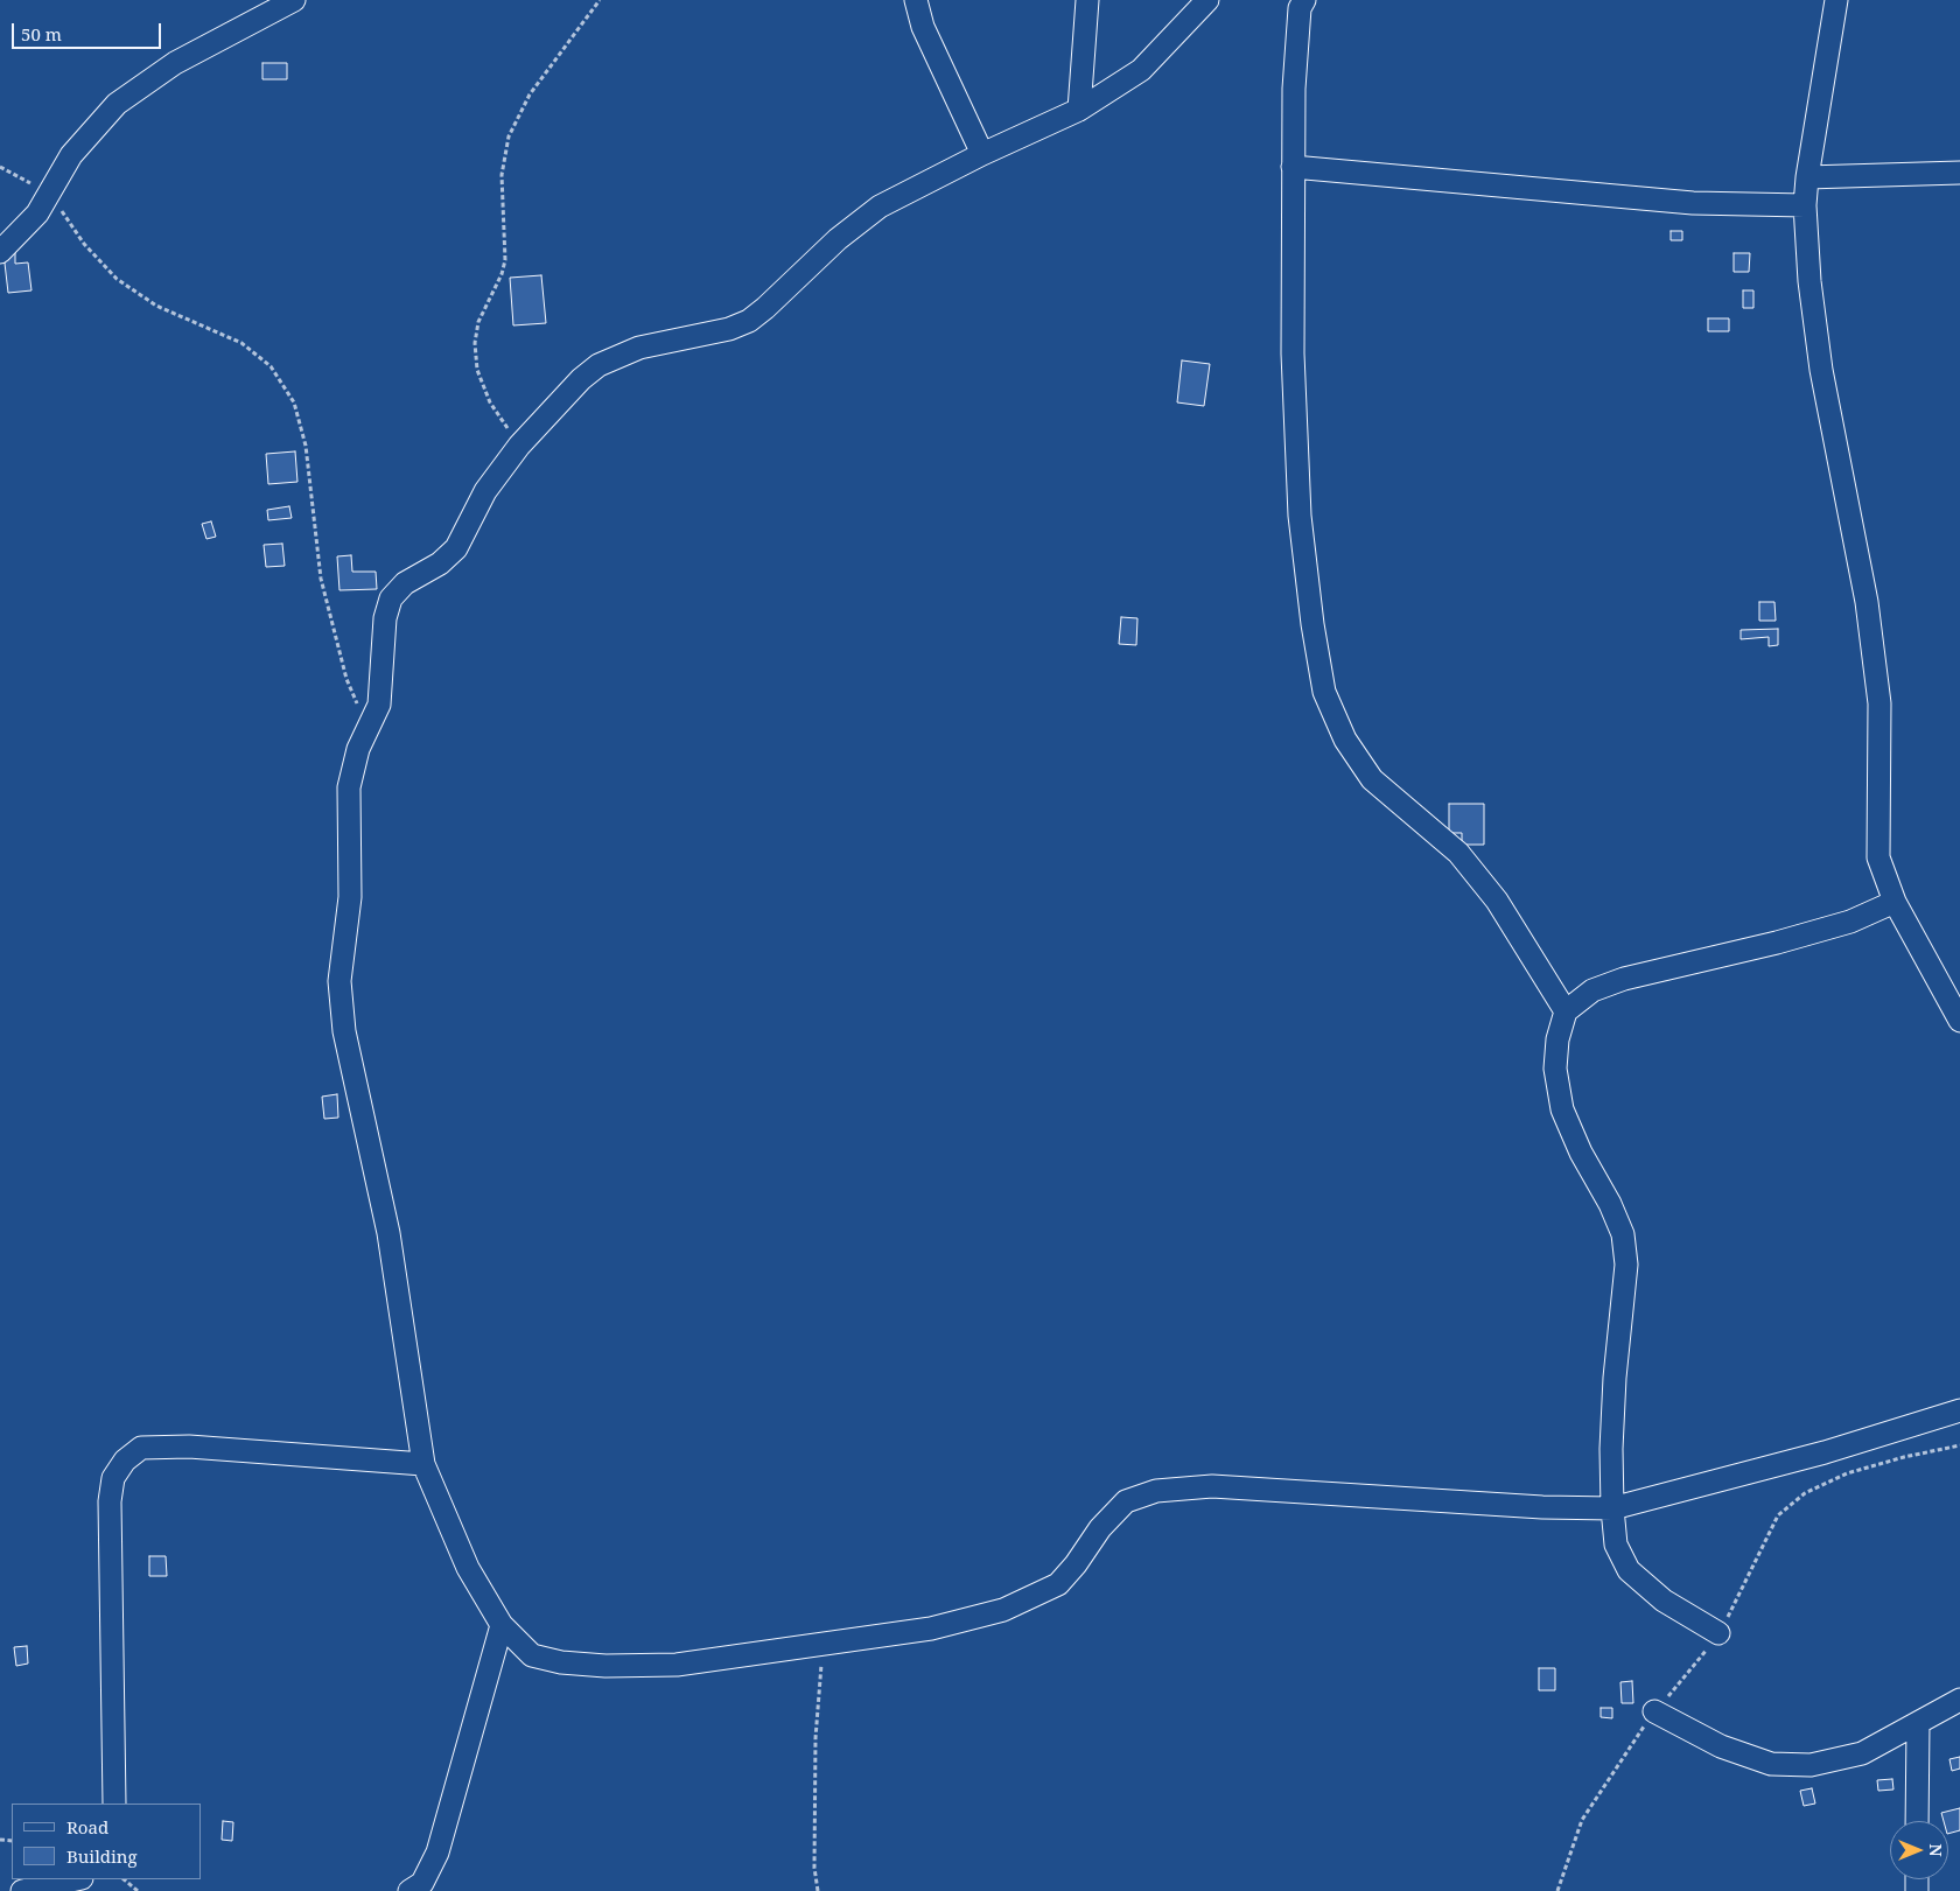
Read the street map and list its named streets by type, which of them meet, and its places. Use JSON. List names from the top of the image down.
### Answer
{
  "legend": ["Road", "Building"],
  "scale_bar": "50 m",
  "north": "right"
}
